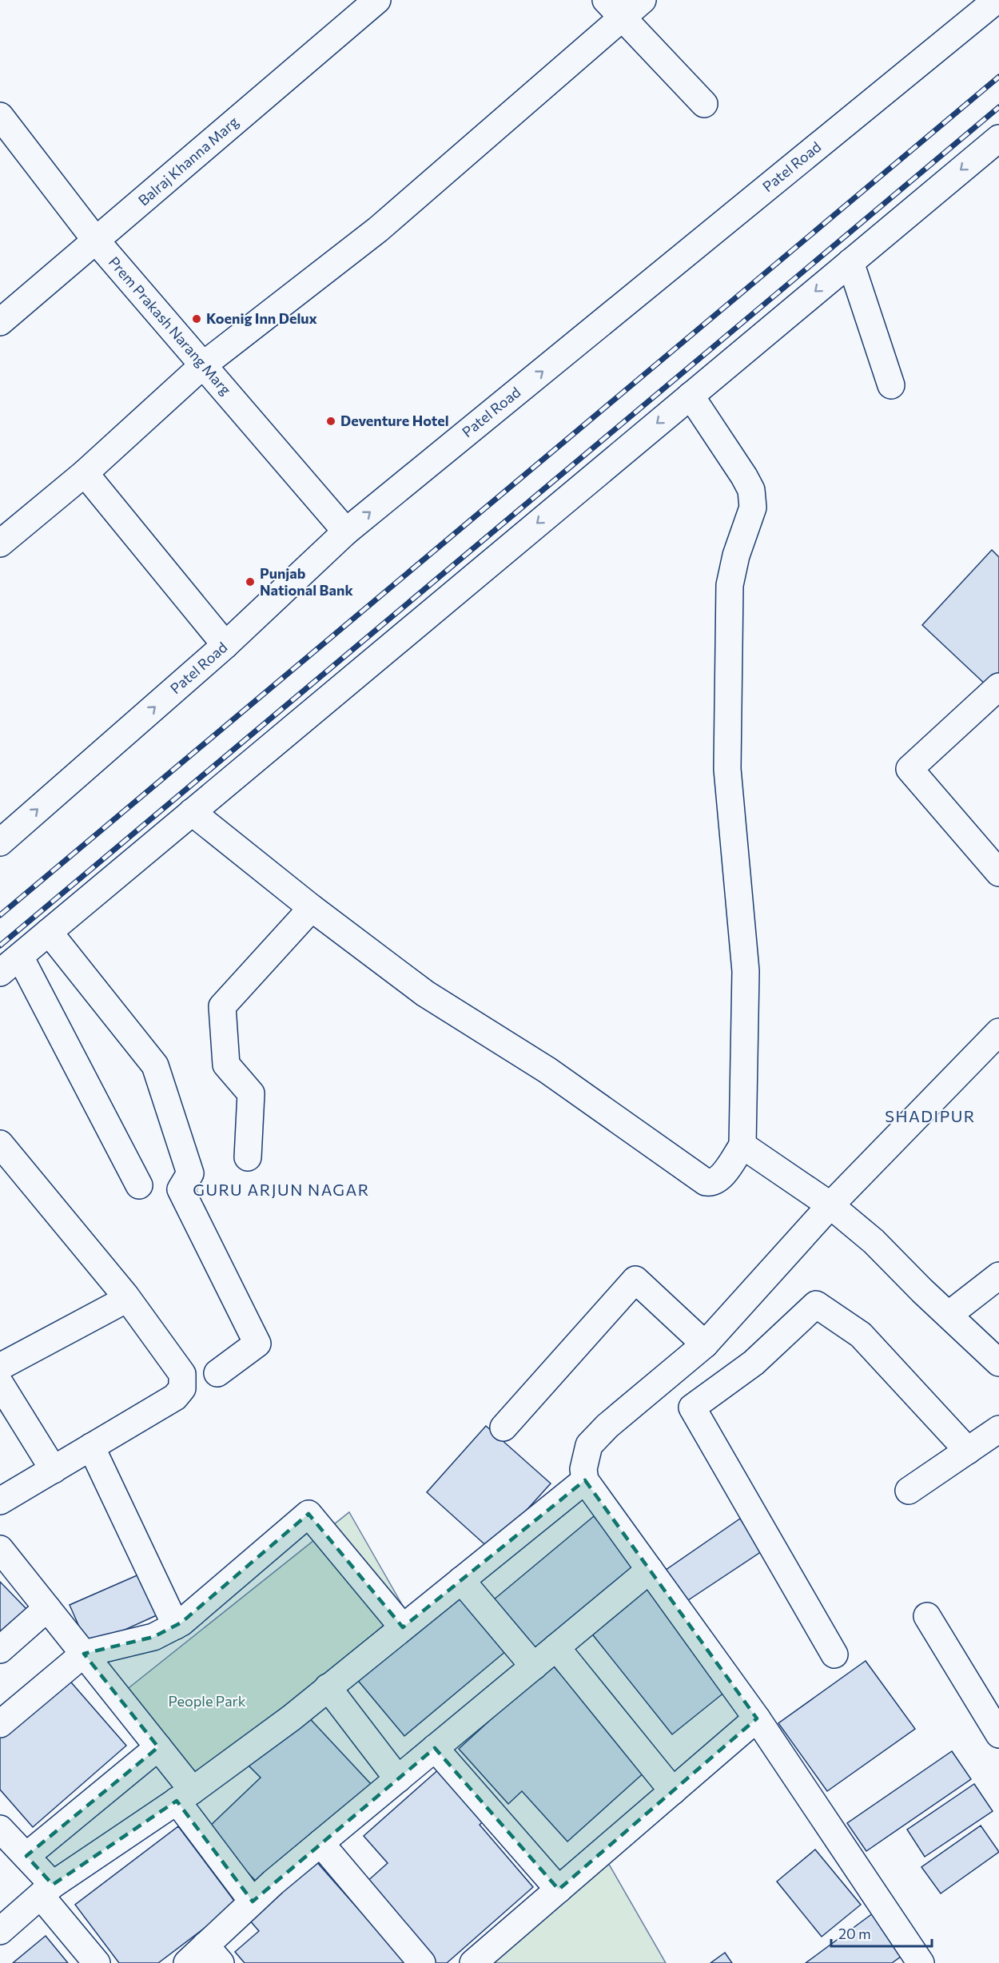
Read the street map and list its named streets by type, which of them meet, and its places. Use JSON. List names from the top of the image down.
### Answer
{
  "streets": {
    "street": ["Balraj Khanna Marg", "Patel Road", "Prem Prakash Narang Marg"]
  },
  "crossings": [
    ["Balraj Khanna Marg", "Prem Prakash Narang Marg"],
    ["Patel Road", "Prem Prakash Narang Marg"]
  ],
  "districts": ["SHADIPUR", "GURU ARJUN NAGAR"],
  "parks": ["People Park"],
  "places": ["Koenig Inn Delux", "Deventure Hotel", "Punjab National Bank"],
  "scale_bar": "20 m"
}
